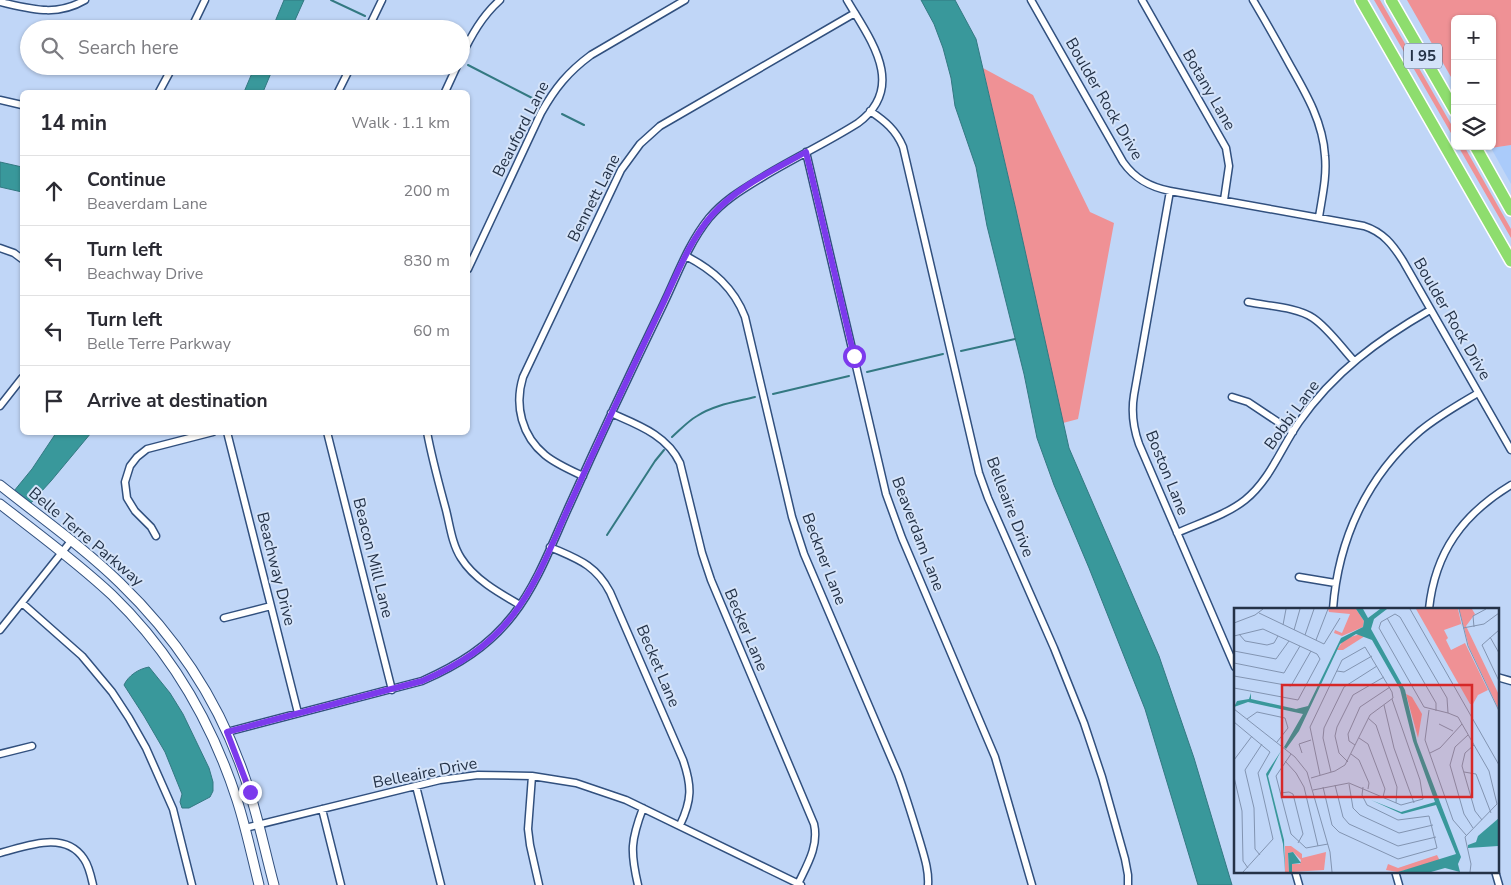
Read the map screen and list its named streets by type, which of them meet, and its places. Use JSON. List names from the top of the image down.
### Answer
{
  "streets": {
    "highway": ["I 95"],
    "main road": ["Belle Terre Parkway"],
    "street": [
      "Botany Lane",
      "Boulder Rock Drive",
      "Beauford Lane",
      "Bennett Lane",
      "Bobbi Lane",
      "Boston Lane",
      "Belleaire Drive",
      "Beaverdam Lane",
      "Beacon Mill Lane",
      "Beckner Lane",
      "Beachway Drive",
      "Becker Lane",
      "Becket Lane"
    ]
  },
  "crossings": [
    ["Botany Lane", "Boulder Rock Drive"],
    ["Boulder Rock Drive", "Bobbi Lane"],
    ["Boulder Rock Drive", "Boston Lane"],
    ["Bobbi Lane", "Boston Lane"],
    ["Belleaire Drive", "Belle Terre Parkway"],
    ["Belleaire Drive", "Becker Lane"],
    ["Belleaire Drive", "Becket Lane"]
  ],
  "page": {
    "map_buttons": ["+", "−"],
    "search": "Search here",
    "heading": ["14 min", "Walk · 1.1 km"],
    "list": [
      ["Continue", "Beaverdam Lane", "200 m"],
      ["Turn left", "Beachway Drive", "830 m"],
      ["Turn left", "Belle Terre Parkway", "60 m"],
      "Arrive at destination"
    ]
  }
}
